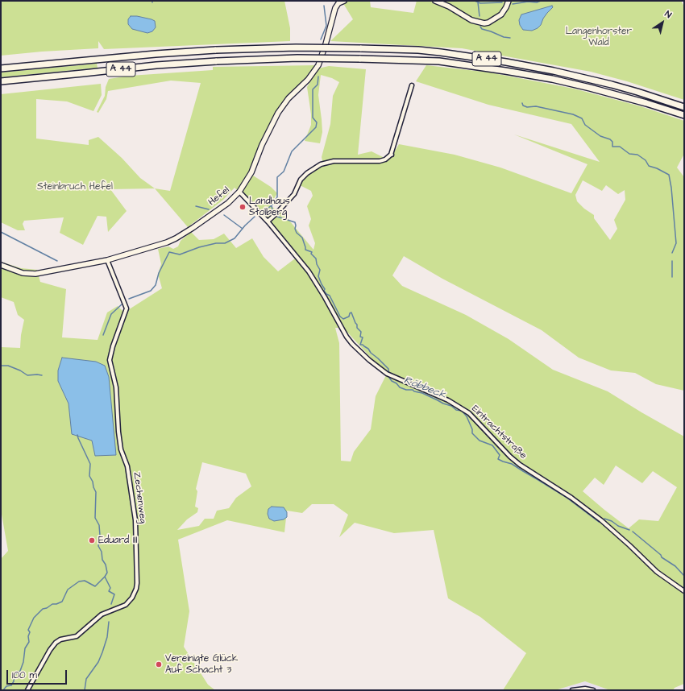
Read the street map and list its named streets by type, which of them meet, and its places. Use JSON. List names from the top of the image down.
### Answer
{
  "streets": {
    "highway": ["A 44"],
    "main road": ["Hefel"],
    "street": ["Eintrachtstraße", "Zechenweg"]
  },
  "crossings": [
    ["Hefel", "Eintrachtstraße"],
    ["Hefel", "Zechenweg"]
  ],
  "water": ["Röbbeck"],
  "parks": ["Langenhorster Wald", "Steinbruch Hefel"],
  "places": ["Landhaus Stolberg", "Eduard III", "Vereinigte Glück Auf Schacht 3"],
  "scale_bar": "100 m",
  "north": "top right"
}
